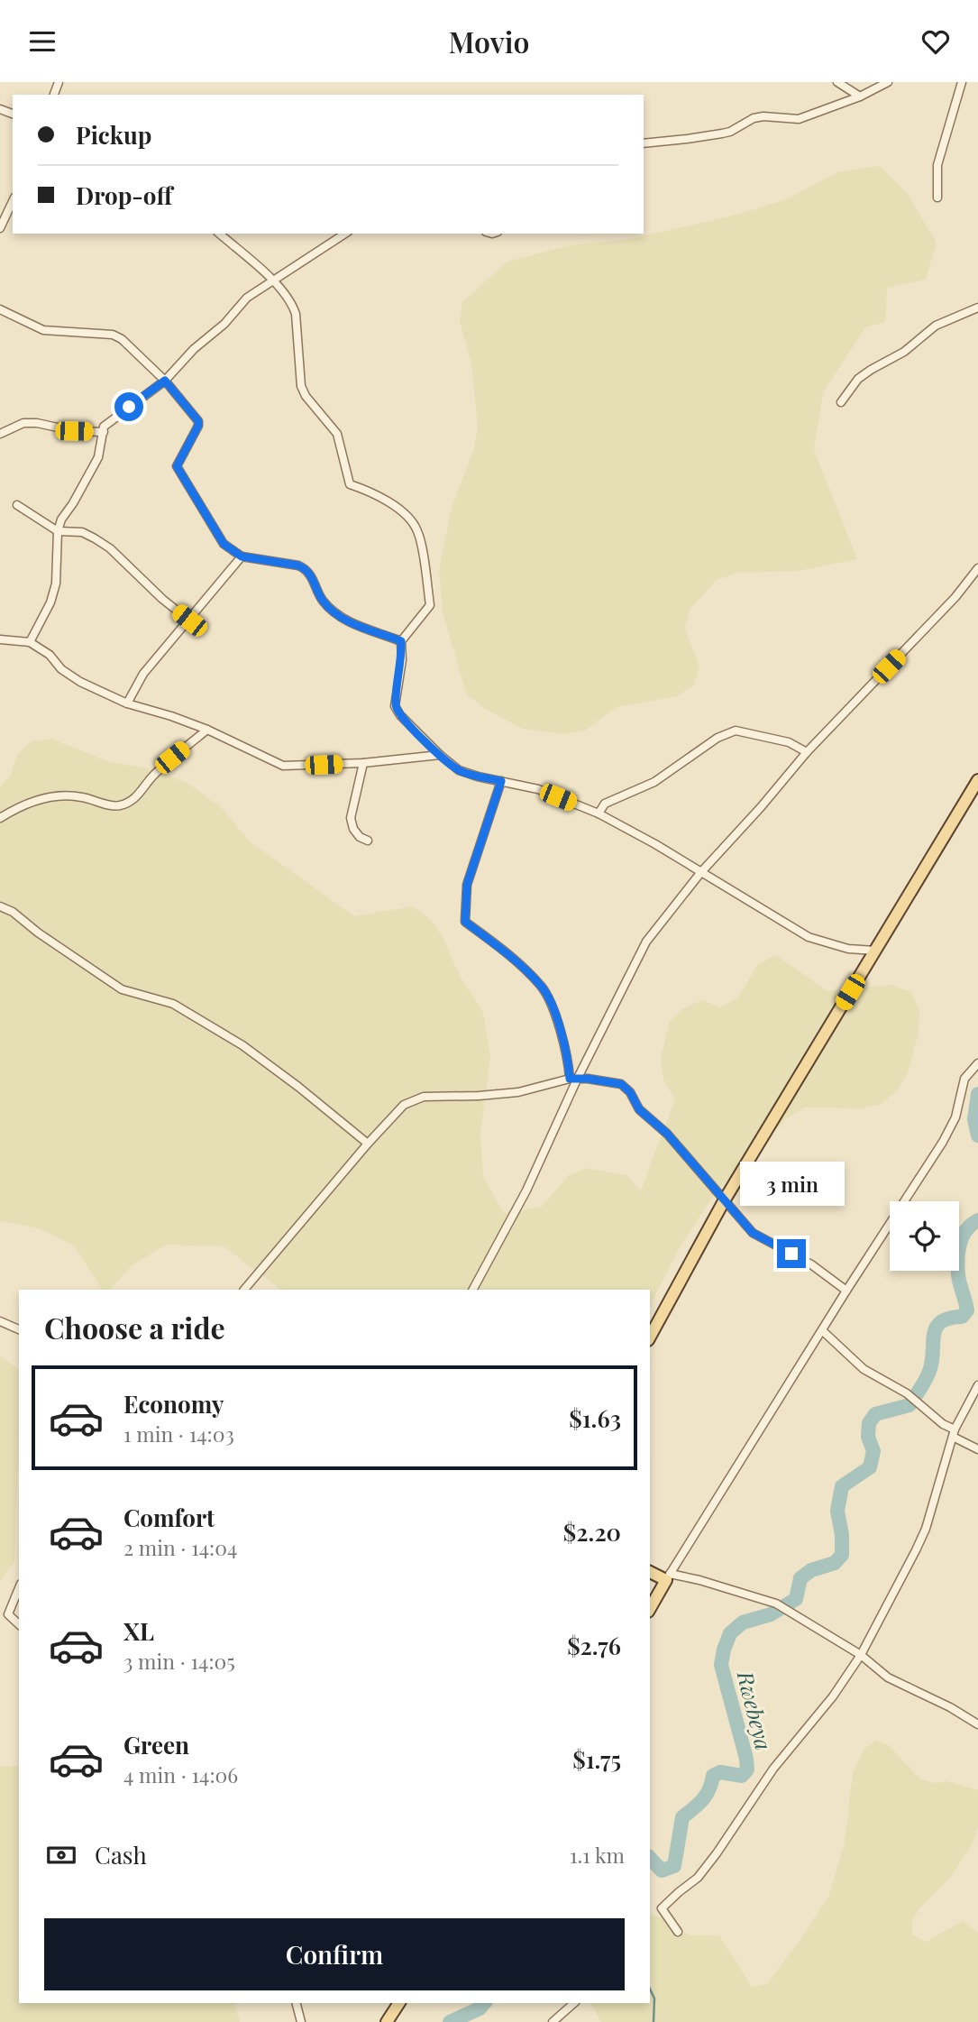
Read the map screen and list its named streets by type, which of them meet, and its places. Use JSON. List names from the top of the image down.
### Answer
{
  "water": ["Rwebeya"],
  "page": {
    "header": "Movio",
    "banner": ["Pickup", "Drop-off"],
    "bubble": "3 min",
    "heading": "Choose a ride",
    "list": [
      {
        "name": "Economy",
        "note": "1 min · 14:03",
        "value": "$1.63"
      },
      {
        "name": "Comfort",
        "note": "2 min · 14:04",
        "value": "$2.20"
      },
      {
        "name": "XL",
        "note": "3 min · 14:05",
        "value": "$2.76"
      },
      {
        "name": "Green",
        "note": "4 min · 14:06",
        "value": "$1.75"
      }
    ],
    "pay": ["Cash", "1.1 km"],
    "buttons": "Confirm"
  }
}
